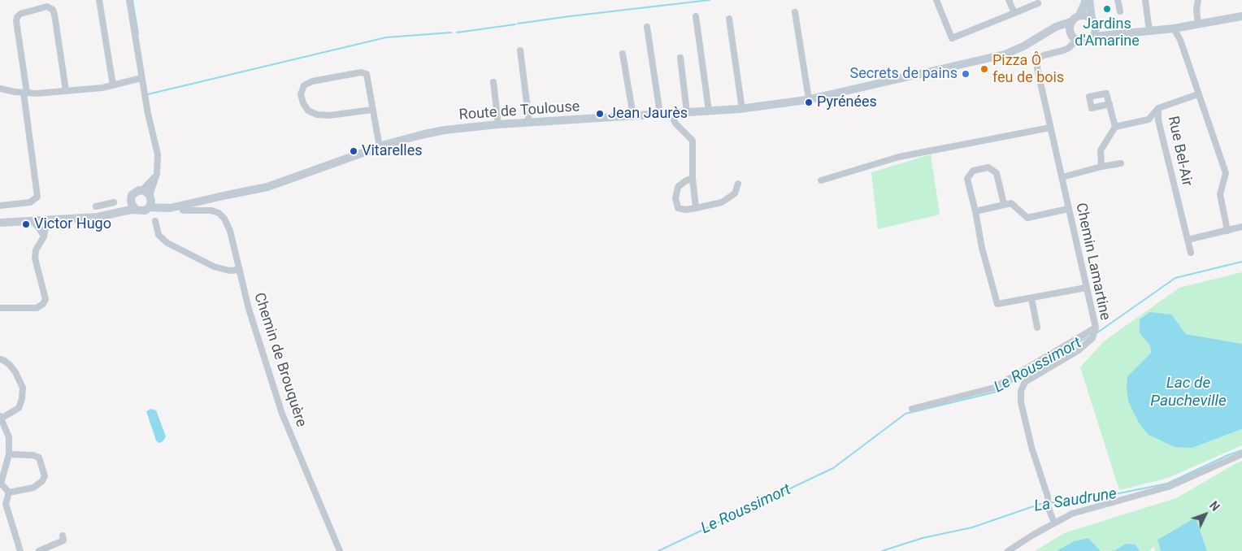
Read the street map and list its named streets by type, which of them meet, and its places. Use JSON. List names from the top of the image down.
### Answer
{
  "streets": {
    "main road": ["Route de Toulouse"],
    "street": ["Rue Bel-Air", "Chemin Lamartine", "Chemin de Brouquère"]
  },
  "crossings": [
    ["Route de Toulouse", "Chemin Lamartine"],
    ["Route de Toulouse", "Chemin de Brouquère"]
  ],
  "water": ["Le Roussimort", "Lac de Paucheville", "La Saudrune"],
  "places": [
    "Jardins d'Amarine",
    "Pizza Ô feu de bois",
    "Secrets de pains",
    "Pyrénées",
    "Jean Jaurès",
    "Vitarelles",
    "Victor Hugo"
  ],
  "north": "top right"
}
